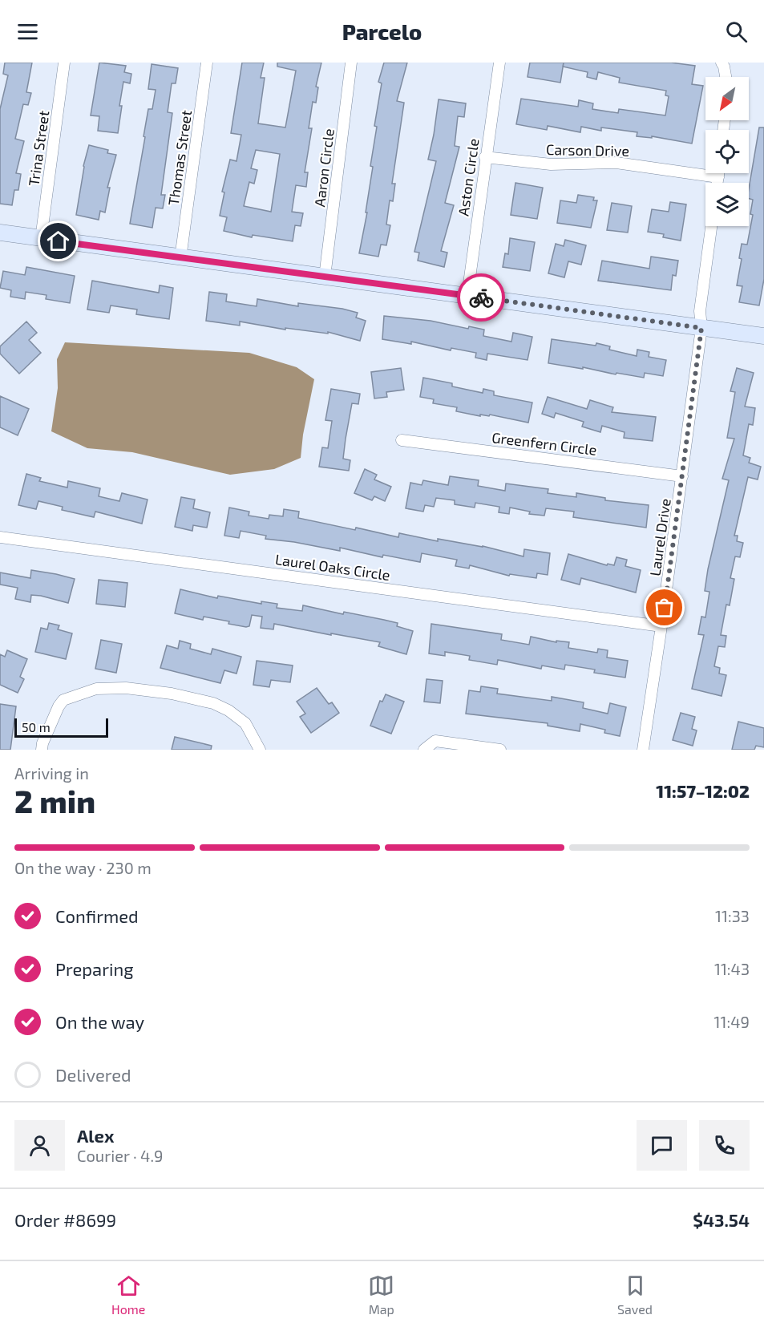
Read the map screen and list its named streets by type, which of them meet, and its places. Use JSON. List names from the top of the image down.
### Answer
{
  "streets": {
    "street": [
      "Trina Street",
      "Carson Drive",
      "Thomas Street",
      "Aaron Circle",
      "Aston Circle",
      "Greenfern Circle",
      "Laurel Drive",
      "Laurel Oaks Circle"
    ]
  },
  "crossings": [
    ["Carson Drive", "Aston Circle"],
    ["Greenfern Circle", "Laurel Drive"],
    ["Laurel Drive", "Laurel Oaks Circle"]
  ],
  "scale_bar": "50 m",
  "north": "bottom left",
  "page": {
    "header": "Parcelo",
    "scale": "50 m",
    "heading": ["2 min", "Arriving in", "11:57–12:02"],
    "panel": [
      "Alex",
      "Courier · 4.9",
      "Order #8699",
      "$43.54"
    ],
    "bar": "On the way · 230 m",
    "list": [
      ["Confirmed", "11:33"],
      ["Preparing", "11:43"],
      ["On the way", "11:49"],
      "Delivered"
    ],
    "tabs": ["Home", "Map", "Saved"]
  }
}
